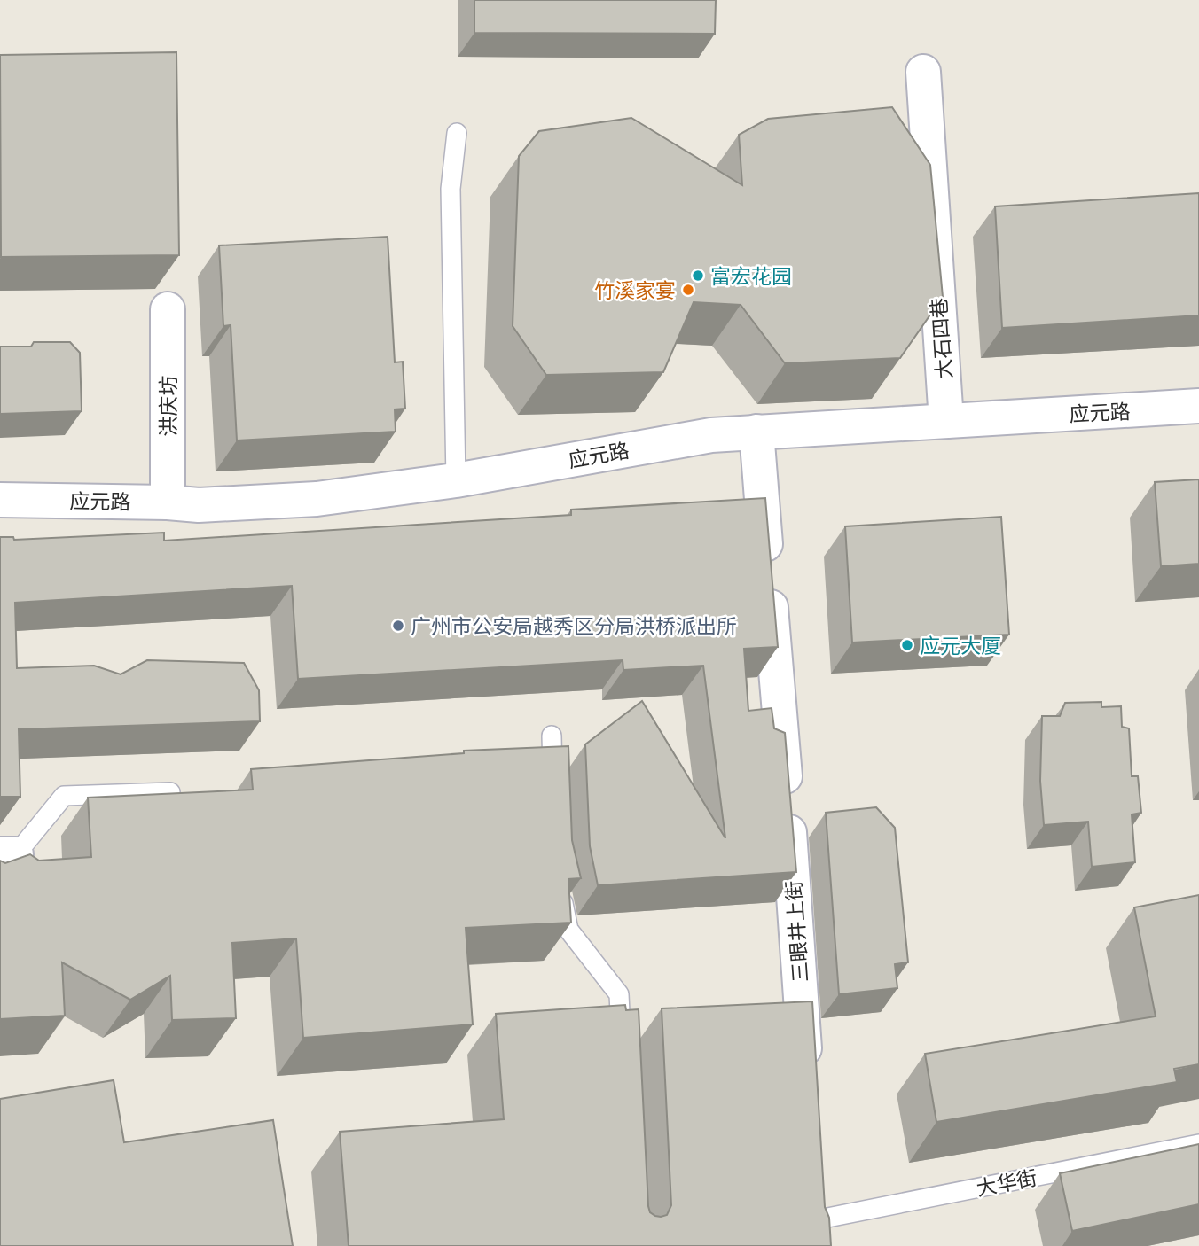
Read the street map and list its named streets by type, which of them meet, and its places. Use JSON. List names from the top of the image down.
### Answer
{
  "streets": {
    "street": [
      "大石四巷",
      "洪庆坊",
      "应元路",
      "三眼井上街"
    ],
    "lane": ["大华街"]
  },
  "crossings": [
    ["大石四巷", "应元路"],
    ["洪庆坊", "应元路"],
    ["应元路", "三眼井上街"]
  ],
  "places": [
    "富宏花园",
    "竹溪家宴",
    "广州市公安局越秀区分局洪桥派出所",
    "应元大厦"
  ]
}
